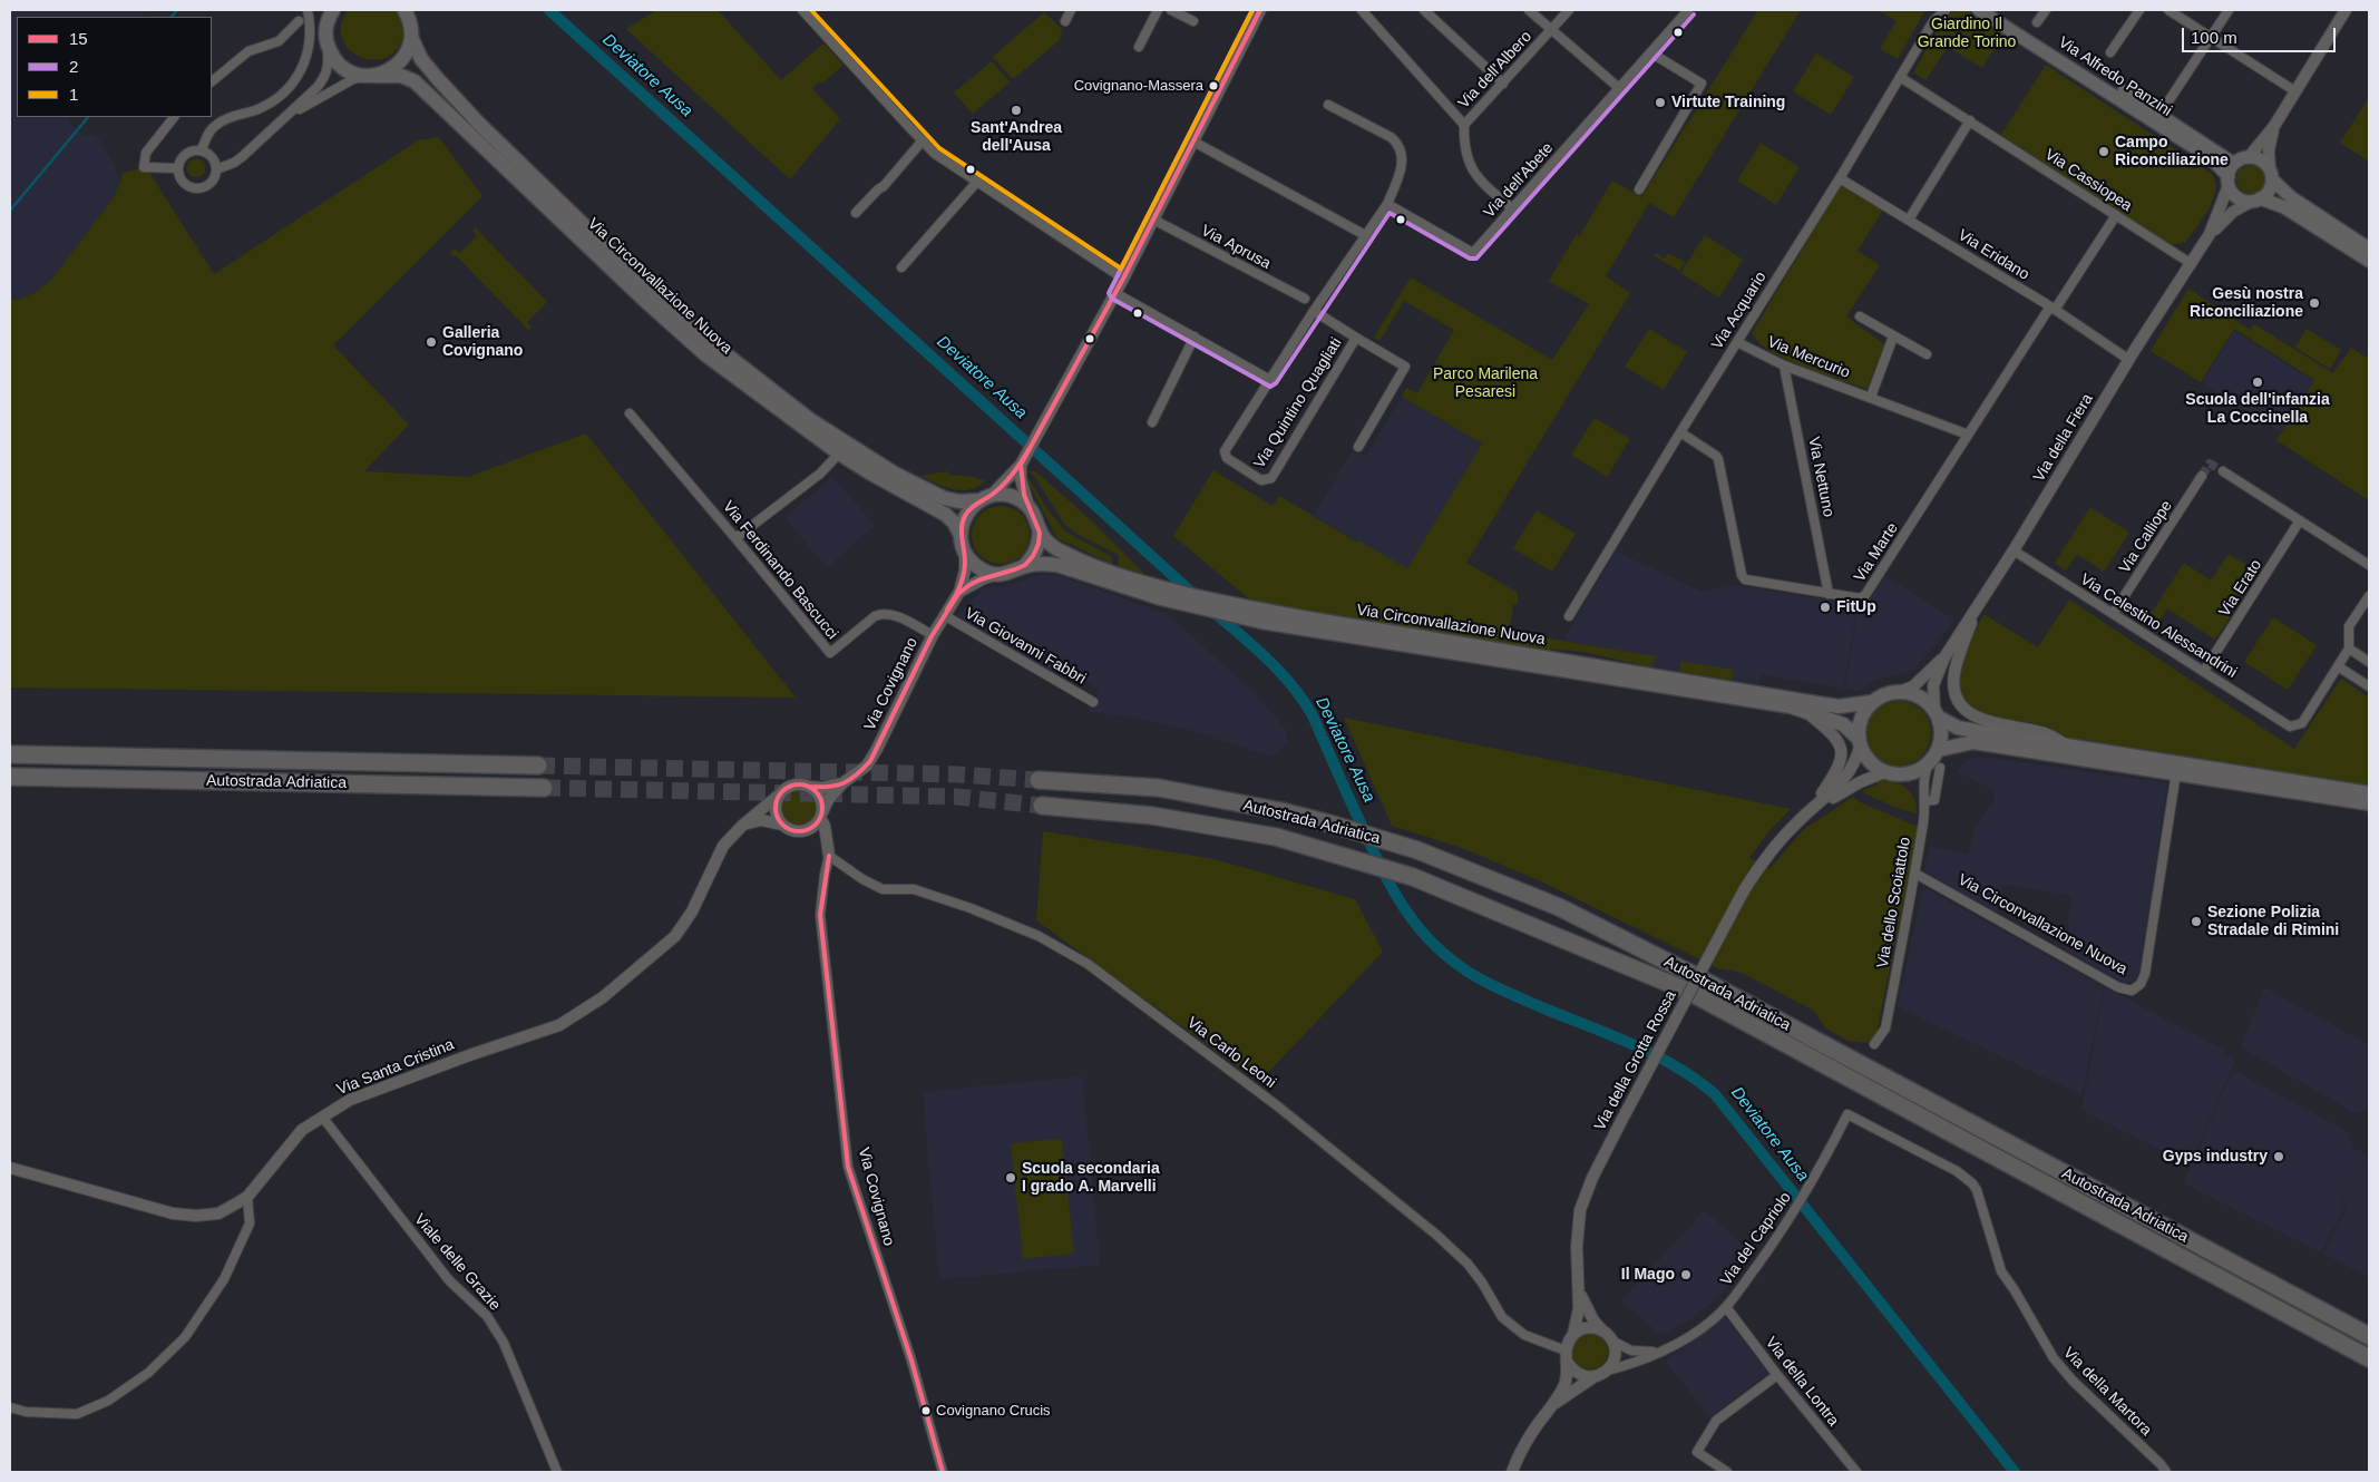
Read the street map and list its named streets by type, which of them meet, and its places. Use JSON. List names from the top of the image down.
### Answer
{
  "streets": {
    "highway": ["Autostrada Adriatica"],
    "main road": ["Via Alfredo Panzini", "Via Circonvallazione Nuova"],
    "street": [
      "Via dell'Albero",
      "Via dell'Abete",
      "Via Cassiopea",
      "Via Aprusa",
      "Via Eridano",
      "Via Acquario",
      "Via Mercurio",
      "Via Quintino Quagliati",
      "Via della Fiera",
      "Via Nettuno",
      "Via Calliope",
      "Via Marte",
      "Via Ferdinando Bascucci",
      "Via Erato",
      "Via Celestino Alessandrini",
      "Via Giovanni Fabbri",
      "Via Covignano",
      "Via dello Scoiattolo",
      "Via Carlo Leoni",
      "Via della Grotta Rossa",
      "Via Santa Cristina",
      "Via del Capriolo",
      "Viale delle Grazie",
      "Via della Lontra",
      "Via della Martora"
    ]
  },
  "crossings": [
    ["Via Alfredo Panzini", "Via della Fiera"],
    ["Via Cassiopea", "Via Acquario"],
    ["Via Cassiopea", "Via della Fiera"],
    ["Via Cassiopea", "Via Marte"],
    ["Via Eridano", "Via Acquario"],
    ["Via Eridano", "Via della Fiera"],
    ["Via Eridano", "Via Marte"],
    ["Via Circonvallazione Nuova", "Via della Fiera"],
    ["Via Circonvallazione Nuova", "Via Covignano"],
    ["Via Circonvallazione Nuova", "Via dello Scoiattolo"],
    ["Via Circonvallazione Nuova", "Via della Grotta Rossa"],
    ["Via Acquario", "Via Mercurio"],
    ["Via Acquario", "Via Marte"],
    ["Via Mercurio", "Via Nettuno"],
    ["Via Mercurio", "Via Marte"],
    ["Via della Fiera", "Via Celestino Alessandrini"],
    ["Via della Fiera", "Via dello Scoiattolo"],
    ["Via della Fiera", "Via della Grotta Rossa"],
    ["Via Nettuno", "Via Marte"],
    ["Via Calliope", "Via Celestino Alessandrini"],
    ["Via Ferdinando Bascucci", "Via Covignano"],
    ["Via Erato", "Via Celestino Alessandrini"],
    ["Via Giovanni Fabbri", "Via Covignano"],
    ["Via Covignano", "Via Carlo Leoni"],
    ["Via Covignano", "Via Santa Cristina"],
    ["Via dello Scoiattolo", "Via della Grotta Rossa"],
    ["Via Carlo Leoni", "Via della Grotta Rossa"],
    ["Via Carlo Leoni", "Via del Capriolo"],
    ["Via della Grotta Rossa", "Via del Capriolo"],
    ["Via Santa Cristina", "Viale delle Grazie"],
    ["Via del Capriolo", "Via della Lontra"],
    ["Via del Capriolo", "Via della Martora"]
  ],
  "water": ["Deviatore Ausa"],
  "parks": ["Giardino Il Grande Torino", "Parco Marilena Pesaresi"],
  "places": [
    "Covignano-Massera",
    "Virtute Training",
    "Sant'Andrea dell'Ausa",
    "Campo Riconciliazione",
    "Gesù nostra Riconciliazione",
    "Galleria Covignano",
    "Scuola dell'infanzia La Coccinella",
    "FitUp",
    "Sezione Polizia Stradale di Rimini",
    "Gyps industry",
    "Scuola secondaria I grado A. Marvelli",
    "Il Mago",
    "Covignano Crucis"
  ],
  "lines": ["transit line 15", "transit line 2", "transit line 1"],
  "legend": ["15", "2", "1"],
  "scale_bar": "100 m"
}
